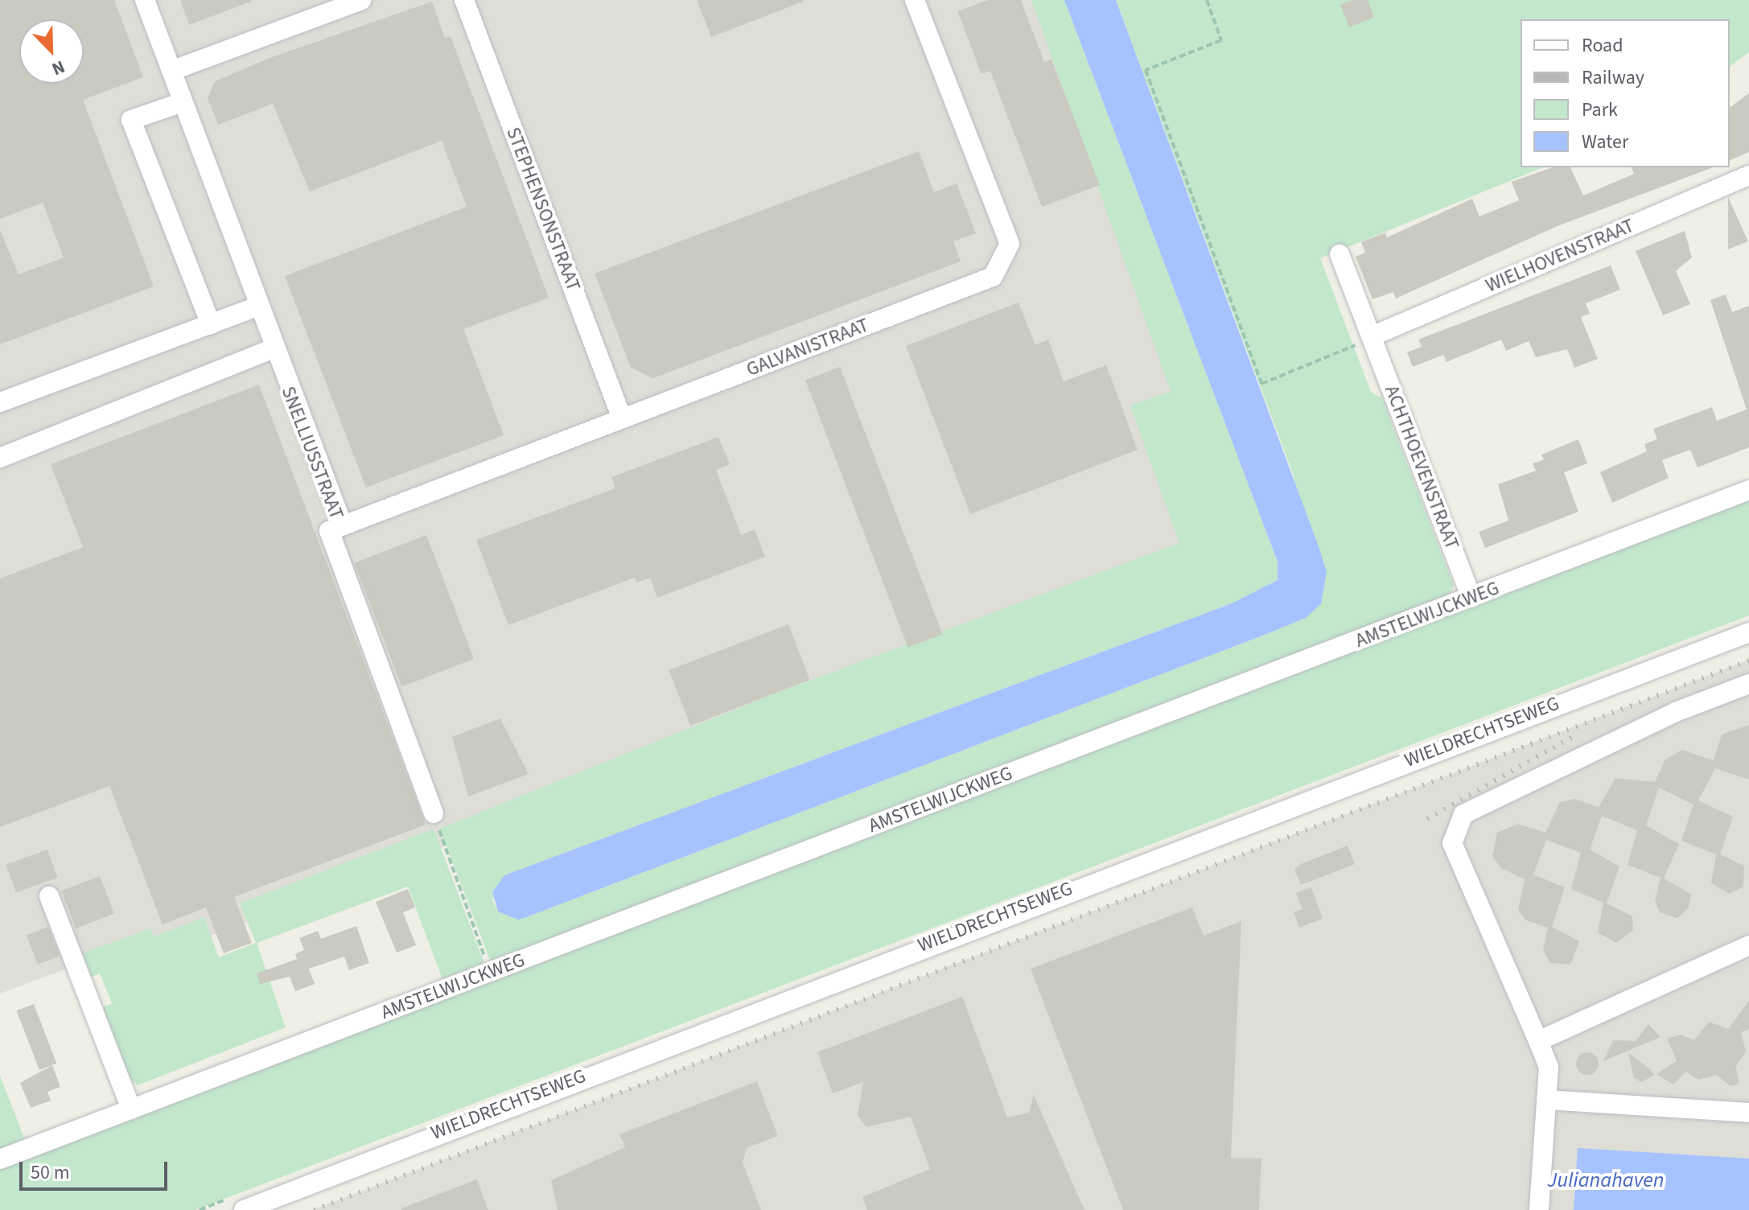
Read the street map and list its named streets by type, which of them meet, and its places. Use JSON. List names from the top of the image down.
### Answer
{
  "streets": {
    "street": [
      "STEPHENSONSTRAAT",
      "WIELHOVENSTRAAT",
      "GALVANISTRAAT",
      "SNELLIUSSTRAAT",
      "ACHTHOEVENSTRAAT",
      "AMSTELWIJCKWEG",
      "WIELDRECHTSEWEG"
    ]
  },
  "crossings": [
    ["STEPHENSONSTRAAT", "GALVANISTRAAT"],
    ["WIELHOVENSTRAAT", "ACHTHOEVENSTRAAT"],
    ["GALVANISTRAAT", "SNELLIUSSTRAAT"],
    ["ACHTHOEVENSTRAAT", "AMSTELWIJCKWEG"]
  ],
  "water": ["Julianahaven"],
  "legend": [
    "Road",
    "Railway",
    "Park",
    "Water"
  ],
  "scale_bar": "50 m",
  "north": "bottom right"
}
